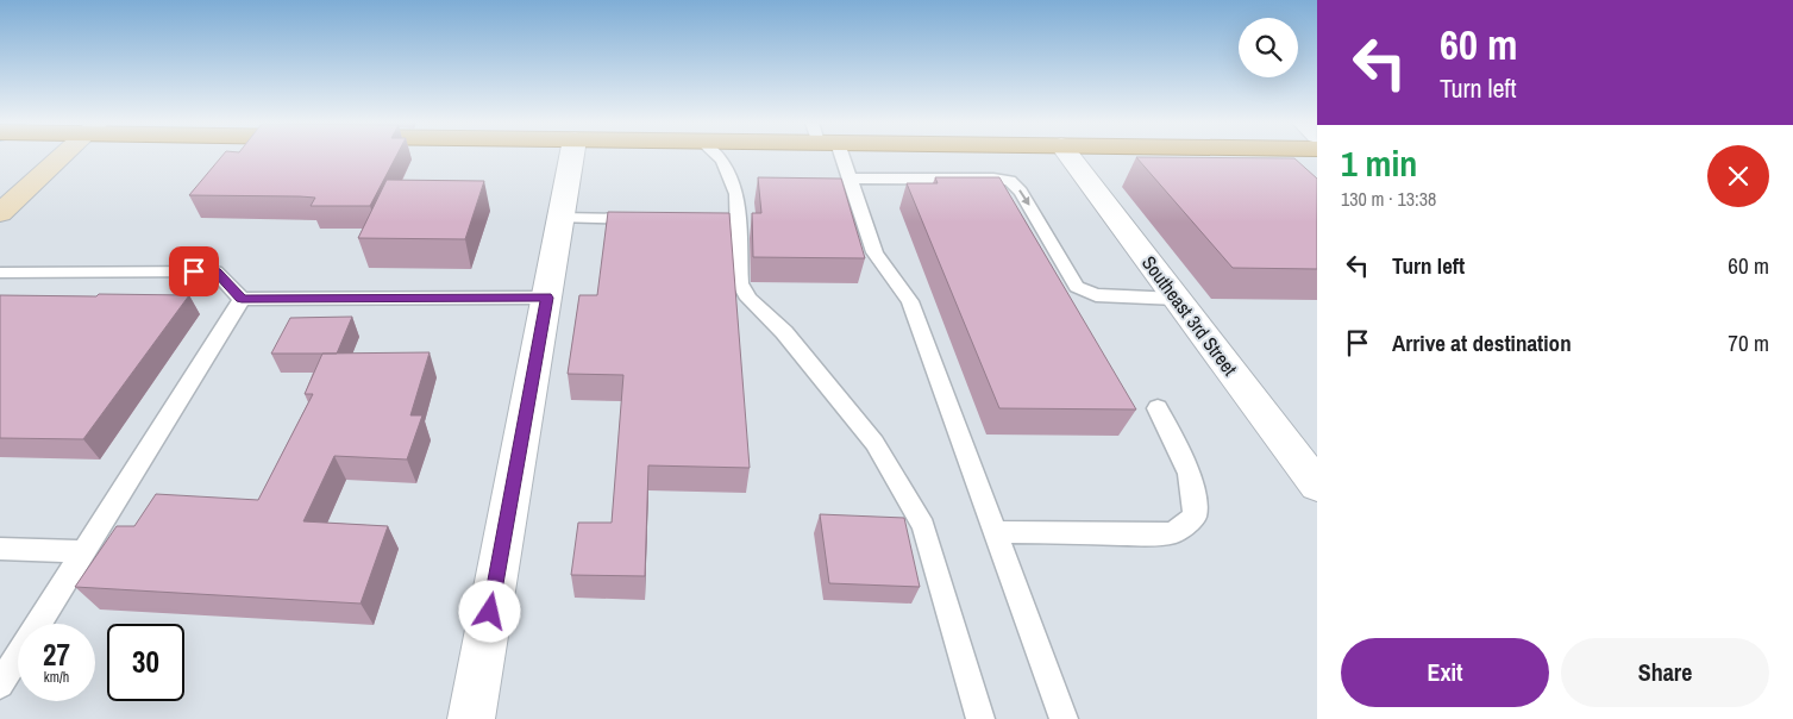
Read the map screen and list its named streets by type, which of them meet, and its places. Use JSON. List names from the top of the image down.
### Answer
{
  "streets": {
    "street": ["Southeast 3rd Street"]
  },
  "page": {
    "turn": ["60 m", "Turn left"],
    "heading": ["1 min", "130 m · 13:38"],
    "list": [
      {
        "name": "Turn left",
        "value": "60 m"
      },
      {
        "name": "Arrive at destination",
        "value": "70 m"
      }
    ],
    "speed": "27 km/h",
    "limit": "30",
    "buttons": ["Exit", "Share"]
  }
}
